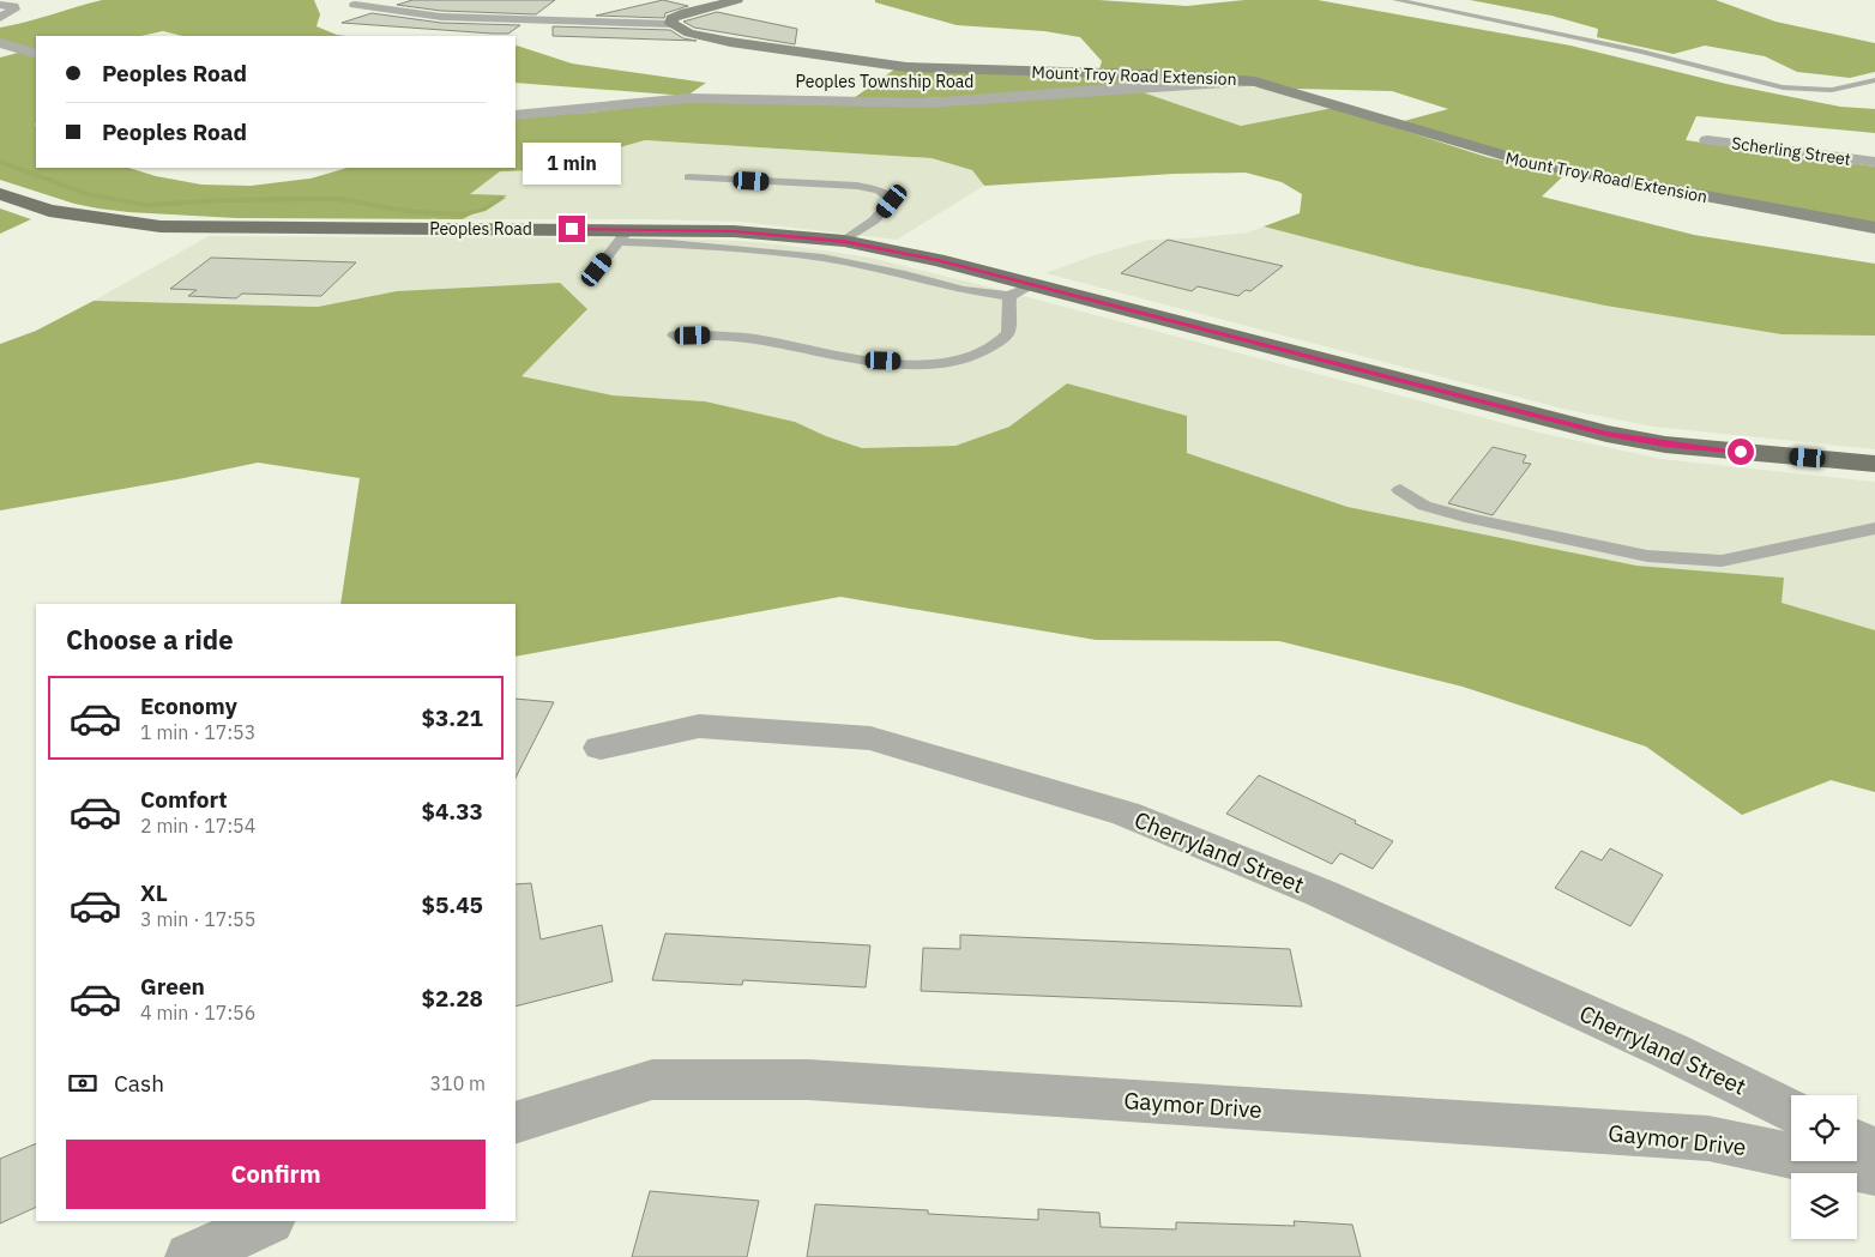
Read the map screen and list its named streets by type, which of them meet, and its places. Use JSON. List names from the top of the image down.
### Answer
{
  "streets": {
    "main road": ["Peoples Road"],
    "street": [
      "Mount Troy Road Extension",
      "Peoples Township Road",
      "Scherling Street",
      "Cherryland Street",
      "Gaymor Drive"
    ]
  },
  "crossings": [
    ["Mount Troy Road Extension", "Peoples Township Road"]
  ],
  "page": {
    "banner": ["Peoples Road", "Peoples Road"],
    "bubble": "1 min",
    "heading": "Choose a ride",
    "list": [
      {
        "name": "Economy",
        "note": "1 min · 17:53",
        "value": "$3.21"
      },
      {
        "name": "Comfort",
        "note": "2 min · 17:54",
        "value": "$4.33"
      },
      {
        "name": "XL",
        "note": "3 min · 17:55",
        "value": "$5.45"
      },
      {
        "name": "Green",
        "note": "4 min · 17:56",
        "value": "$2.28"
      }
    ],
    "pay": ["Cash", "310 m"],
    "buttons": "Confirm"
  }
}
